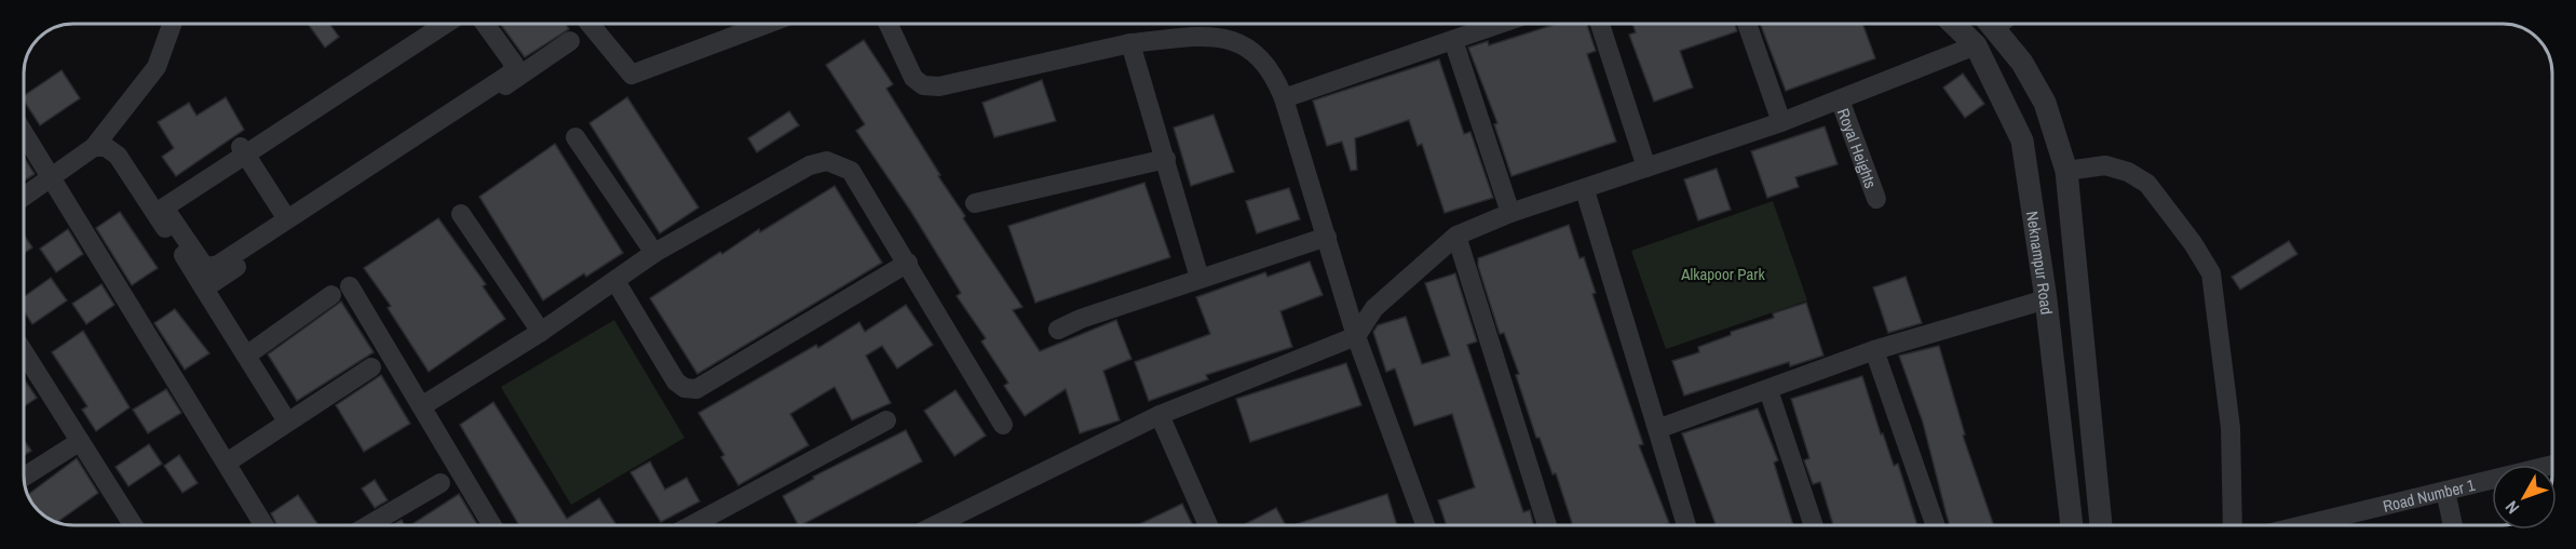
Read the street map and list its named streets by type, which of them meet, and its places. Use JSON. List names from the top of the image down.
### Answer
{
  "streets": {
    "street": ["Royal Heights", "Neknampur Road", "Road Number 1"]
  },
  "parks": ["Alkapoor Park"],
  "north": "bottom left"
}
